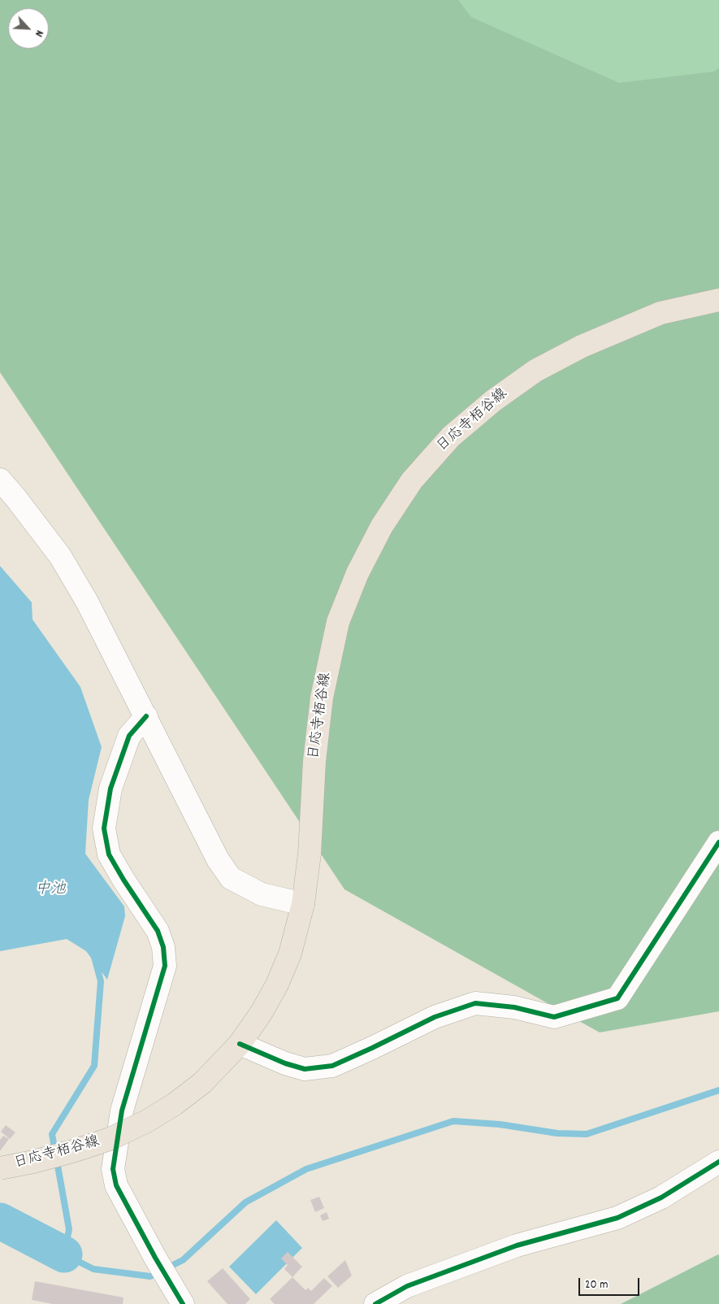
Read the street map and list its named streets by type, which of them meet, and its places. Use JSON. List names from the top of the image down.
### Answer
{
  "streets": {
    "main road": ["日応寺栢谷線"]
  },
  "water": ["中池"],
  "scale_bar": "20 m",
  "north": "bottom right"
}
